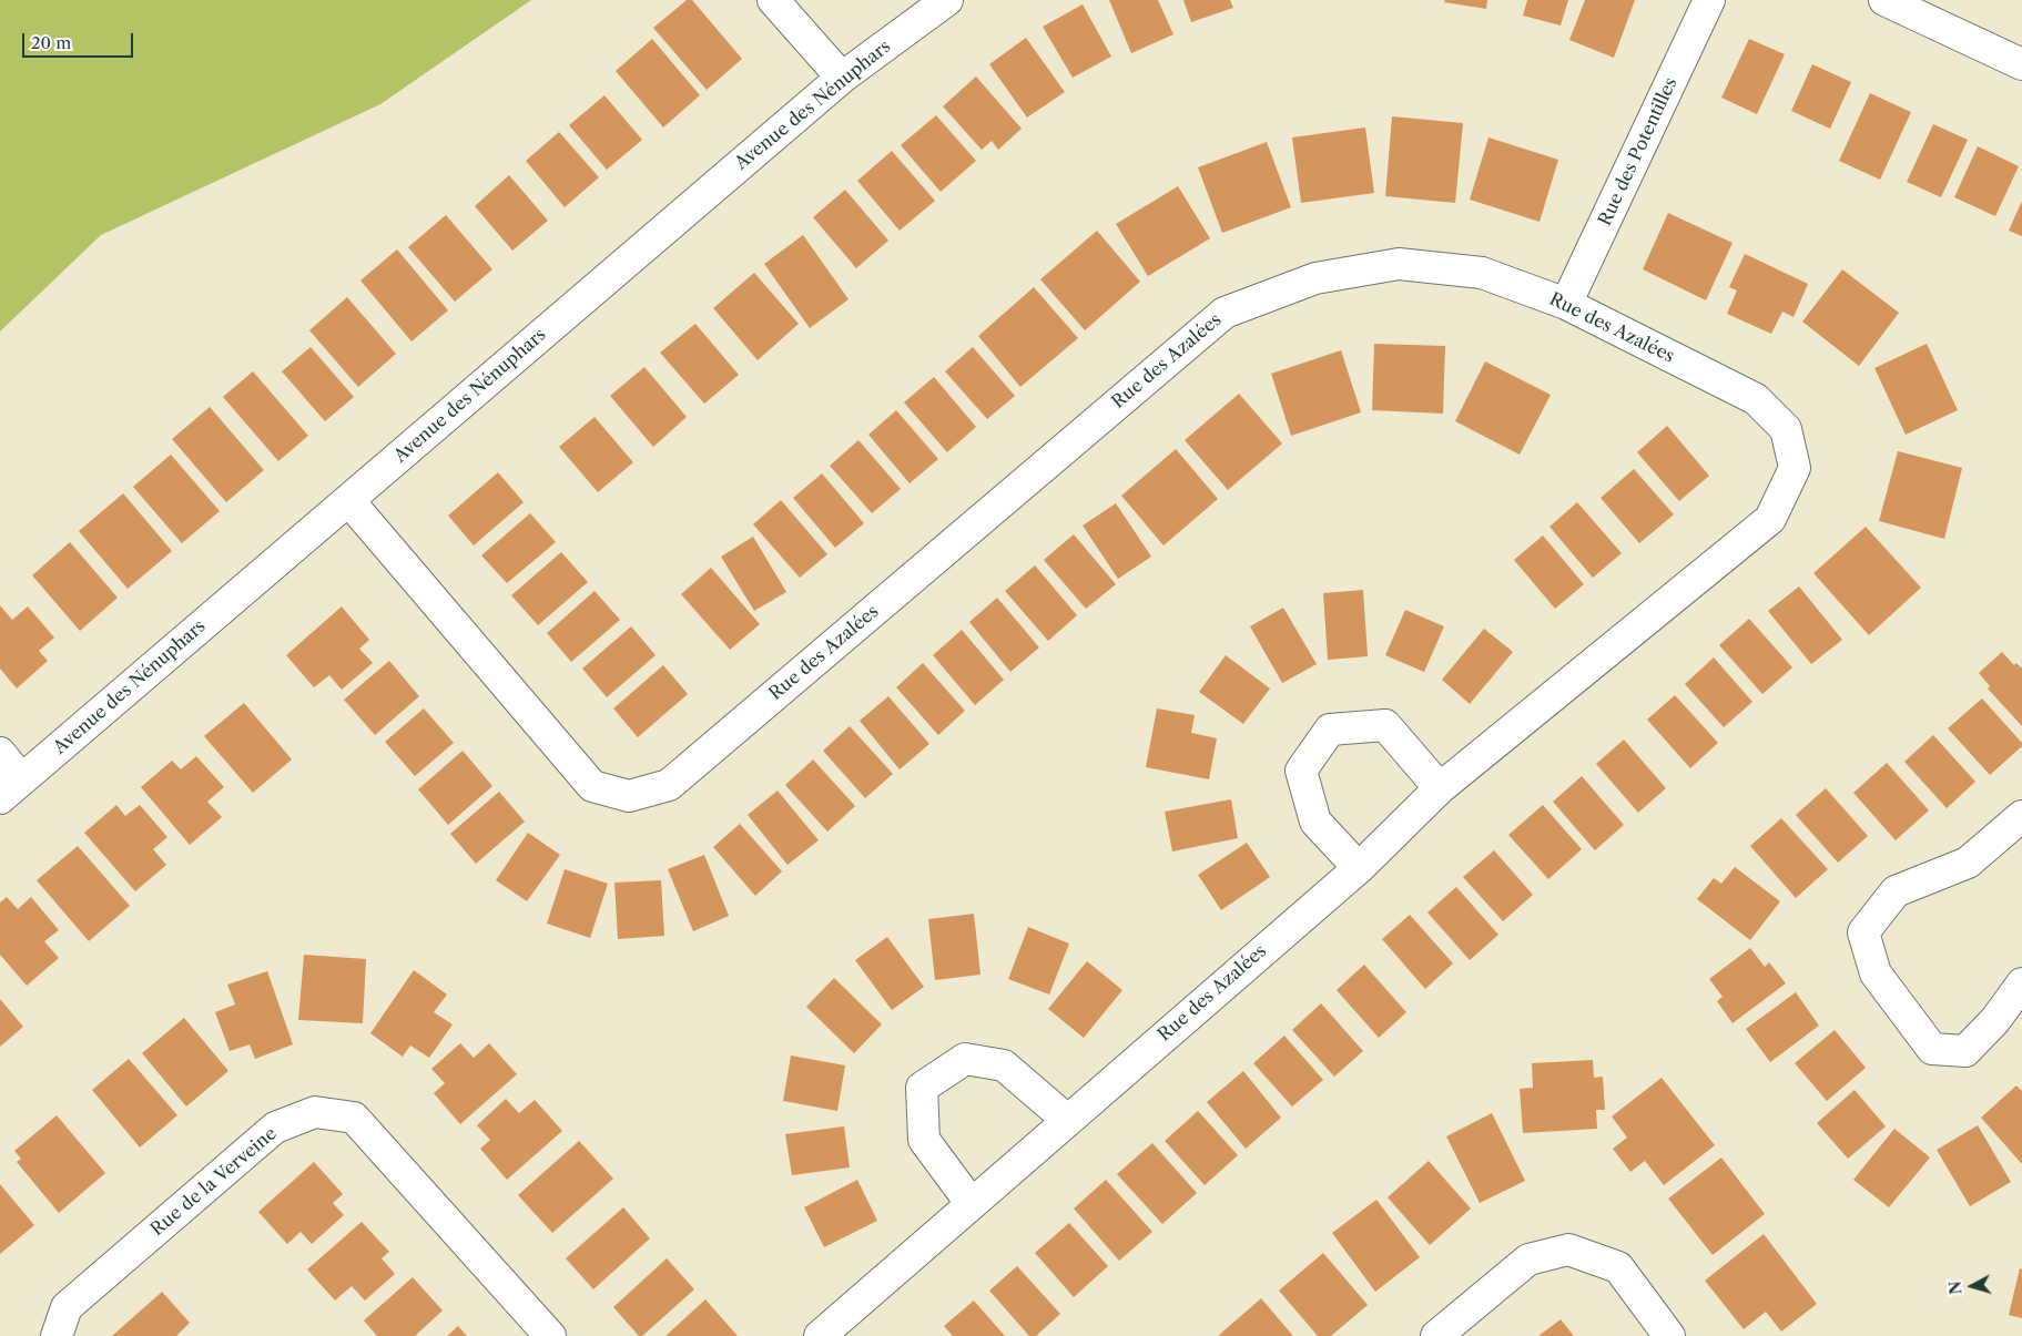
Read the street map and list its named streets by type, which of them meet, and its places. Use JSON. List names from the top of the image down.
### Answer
{
  "streets": {
    "street": [
      "Avenue des Nénuphars",
      "Rue des Potentilles",
      "Rue des Azalées",
      "Rue de la Verveine"
    ]
  },
  "crossings": [
    ["Avenue des Nénuphars", "Rue des Azalées"],
    ["Rue des Potentilles", "Rue des Azalées"]
  ],
  "scale_bar": "20 m",
  "north": "left"
}
